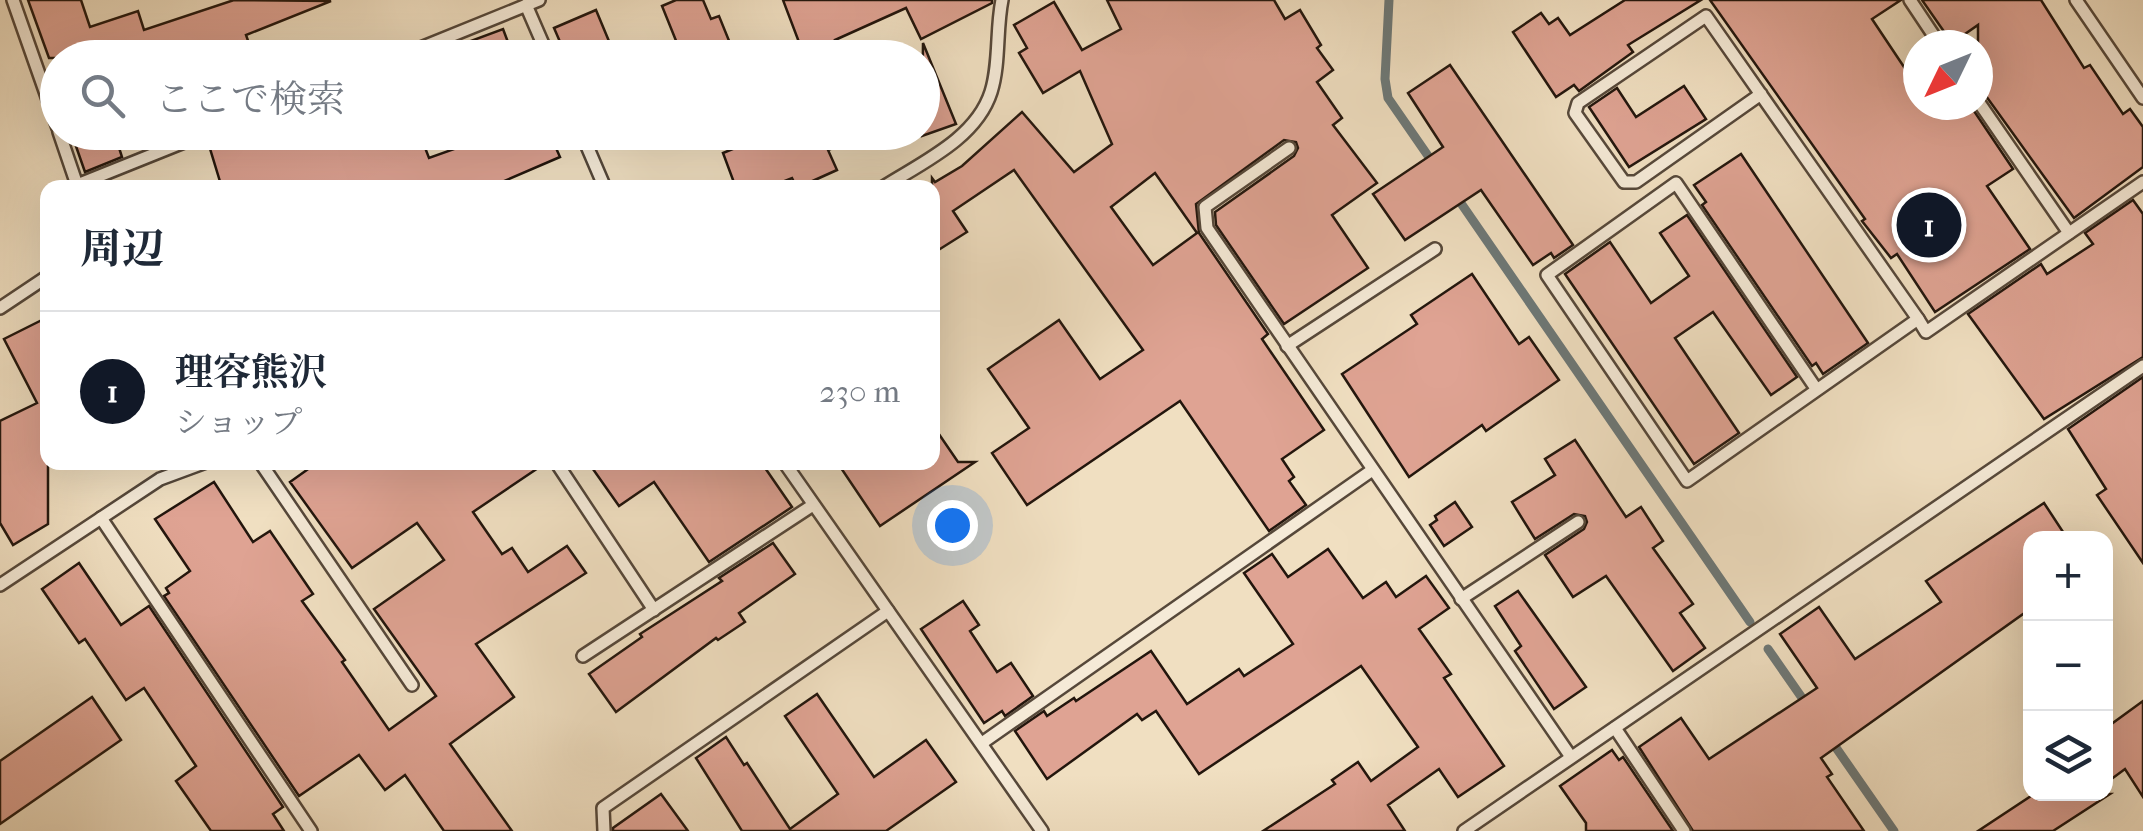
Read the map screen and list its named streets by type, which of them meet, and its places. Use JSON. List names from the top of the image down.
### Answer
{
  "north": "bottom left",
  "page": {
    "search": "ここで検索",
    "heading": "周辺",
    "pins": "1",
    "list": [
      {
        "mark": "1",
        "name": "理容熊沢",
        "note": "ショップ",
        "value": "230 m"
      }
    ],
    "map_buttons": ["+", "−"]
  }
}
